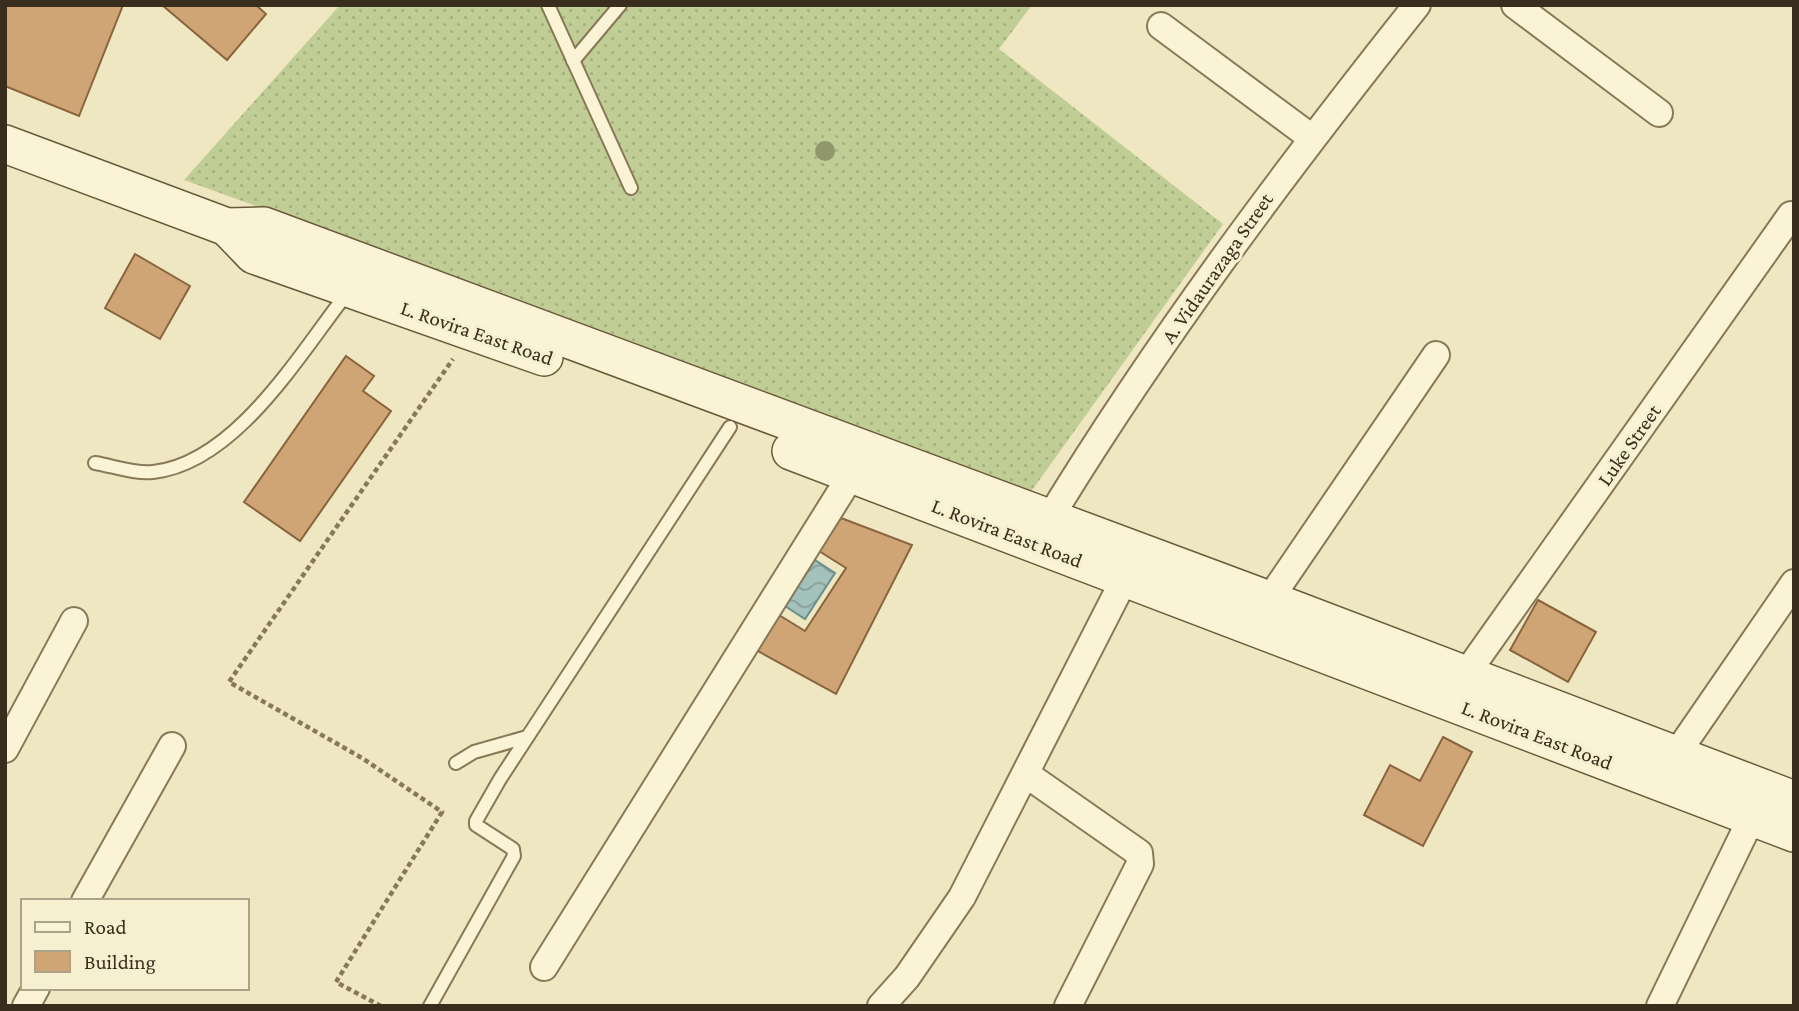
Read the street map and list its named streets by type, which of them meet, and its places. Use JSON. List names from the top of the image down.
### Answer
{
  "streets": {
    "main road": ["L. Rovira East Road"],
    "street": ["A. Vidaurazaga Street", "Luke Street"]
  },
  "crossings": [
    ["A. Vidaurazaga Street", "L. Rovira East Road"],
    ["L. Rovira East Road", "Luke Street"]
  ],
  "legend": ["Road", "Building"]
}
